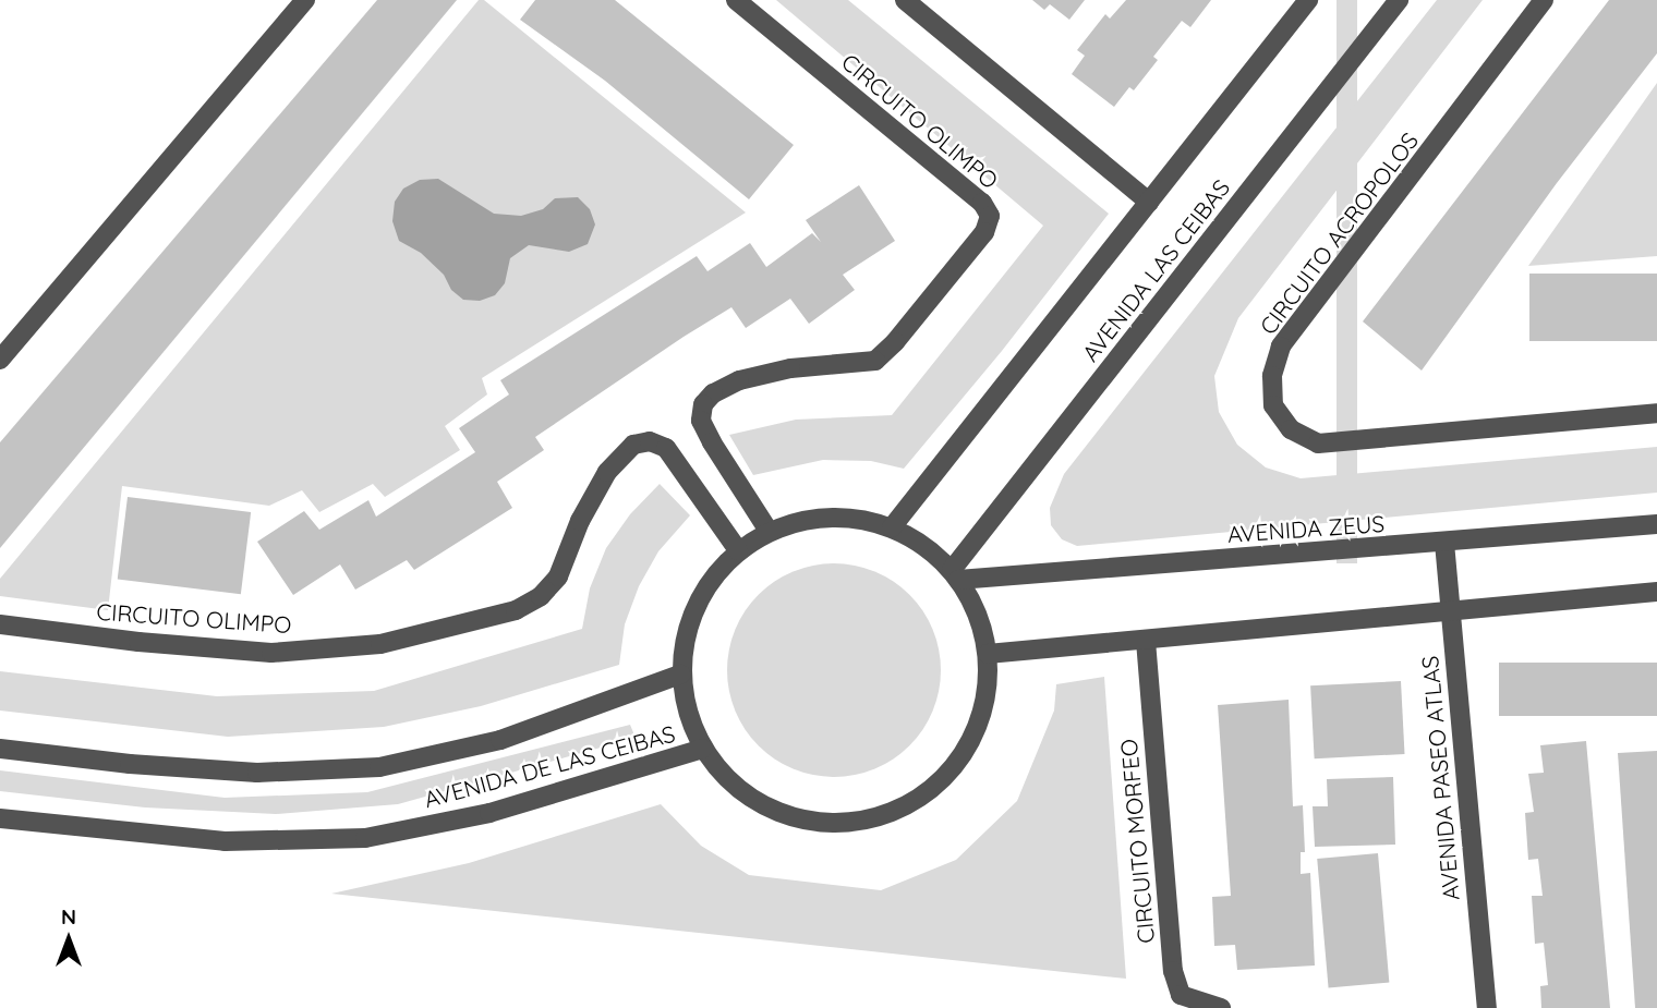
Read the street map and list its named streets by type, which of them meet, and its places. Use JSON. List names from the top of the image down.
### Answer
{
  "streets": {
    "street": [
      "CIRCUITO OLIMPO",
      "CIRCUITO ACROPOLOS",
      "AVENIDA LAS CEIBAS",
      "AVENIDA ZEUS",
      "AVENIDA DE LAS CEIBAS",
      "AVENIDA PASEO ATLAS",
      "CIRCUITO MORFEO"
    ]
  },
  "crossings": [
    ["AVENIDA LAS CEIBAS", "AVENIDA ZEUS"],
    ["AVENIDA ZEUS", "AVENIDA PASEO ATLAS"]
  ],
  "north": "top"
}
